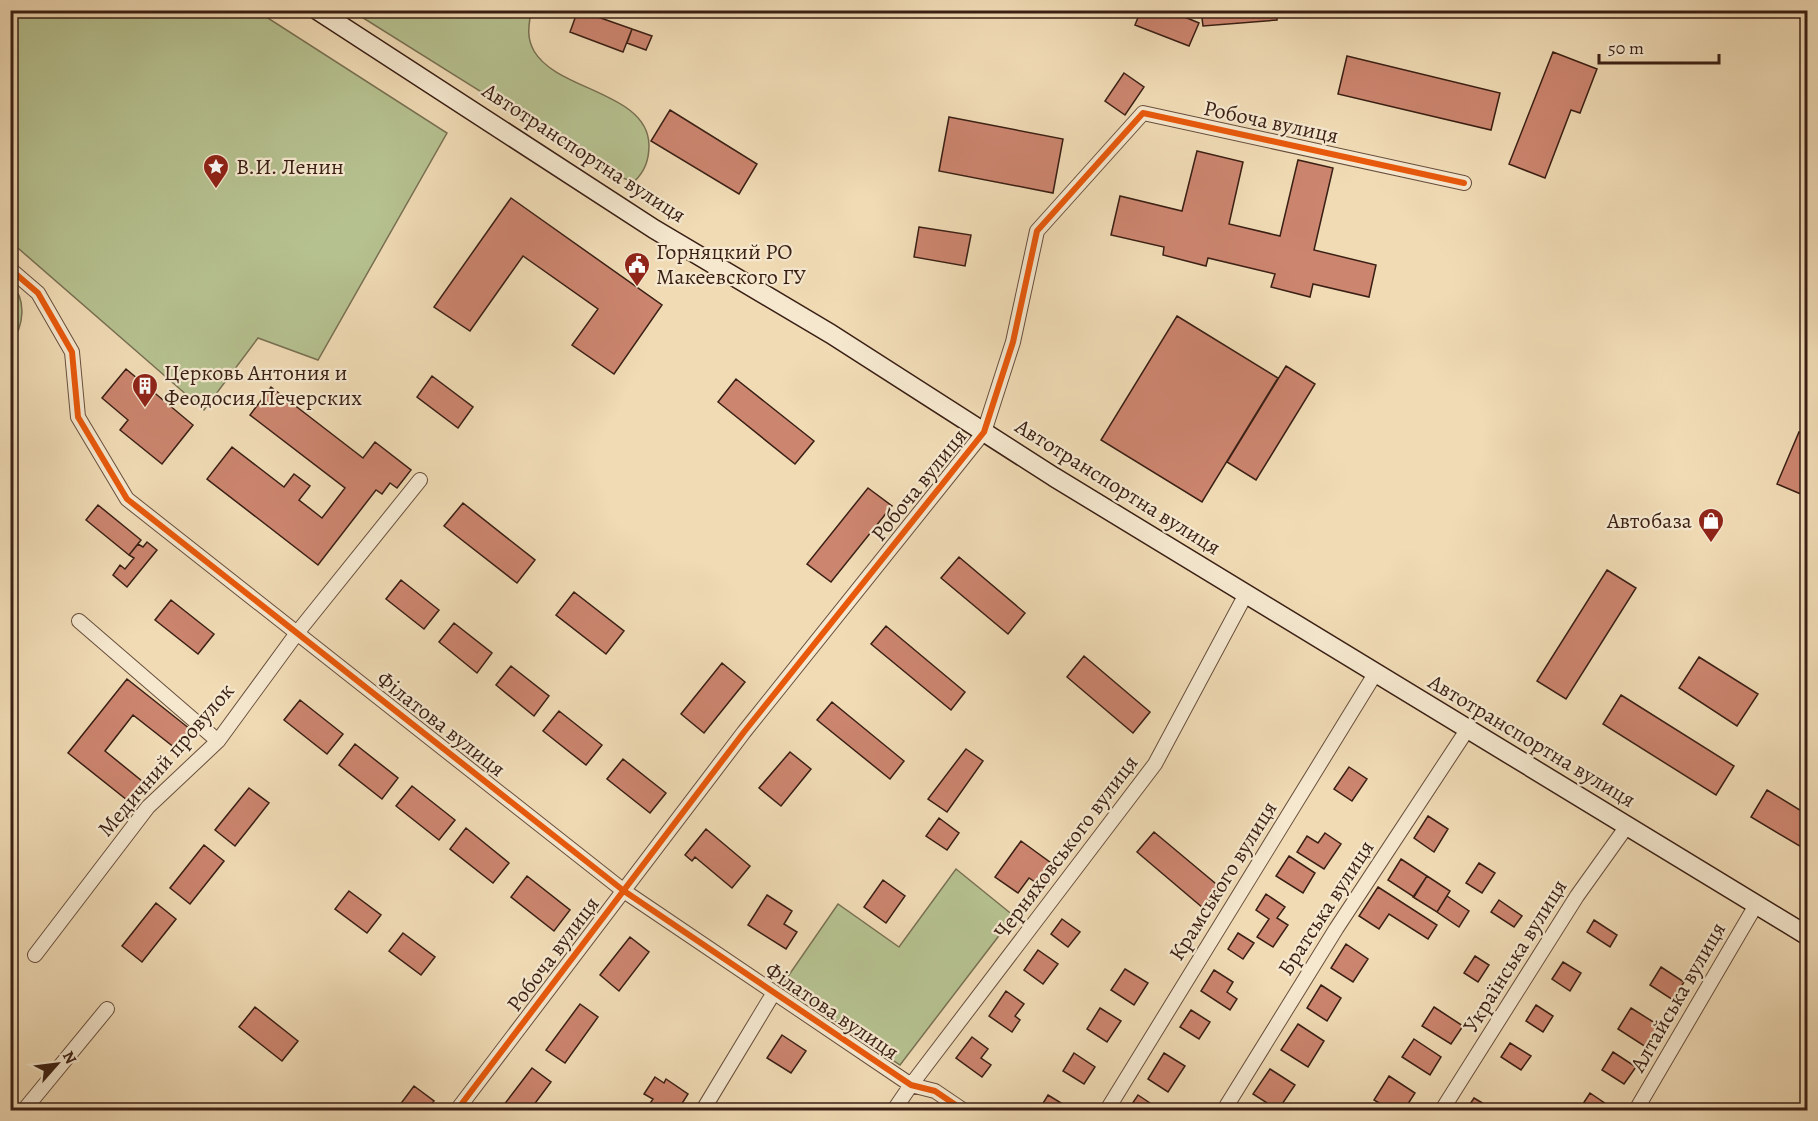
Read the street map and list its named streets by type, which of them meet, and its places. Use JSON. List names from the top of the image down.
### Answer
{
  "streets": {
    "main road": ["Автотранспортна вулиця"],
    "street": [
      "Робоча вулиця",
      "Філатова вулиця",
      "Медичний провулок",
      "Черняховського вулиця",
      "Крамського вулиця",
      "Братська вулиця",
      "Українська вулиця",
      "Алтайська вулиця"
    ]
  },
  "crossings": [
    ["Робоча вулиця", "Автотранспортна вулиця"],
    ["Робоча вулиця", "Філатова вулиця"],
    ["Автотранспортна вулиця", "Черняховського вулиця"],
    ["Автотранспортна вулиця", "Крамського вулиця"],
    ["Автотранспортна вулиця", "Братська вулиця"],
    ["Автотранспортна вулиця", "Українська вулиця"],
    ["Автотранспортна вулиця", "Алтайська вулиця"],
    ["Філатова вулиця", "Медичний провулок"],
    ["Філатова вулиця", "Черняховського вулиця"]
  ],
  "places": {
    "place": ["В.И. Ленин"],
    "public building": ["Горняцкий РО Макеевского ГУ"],
    "building": ["Церковь Антония и Феодосия Печерских"],
    "shop": ["Автобаза"]
  },
  "scale_bar": "50 m",
  "north": "top right"
}
